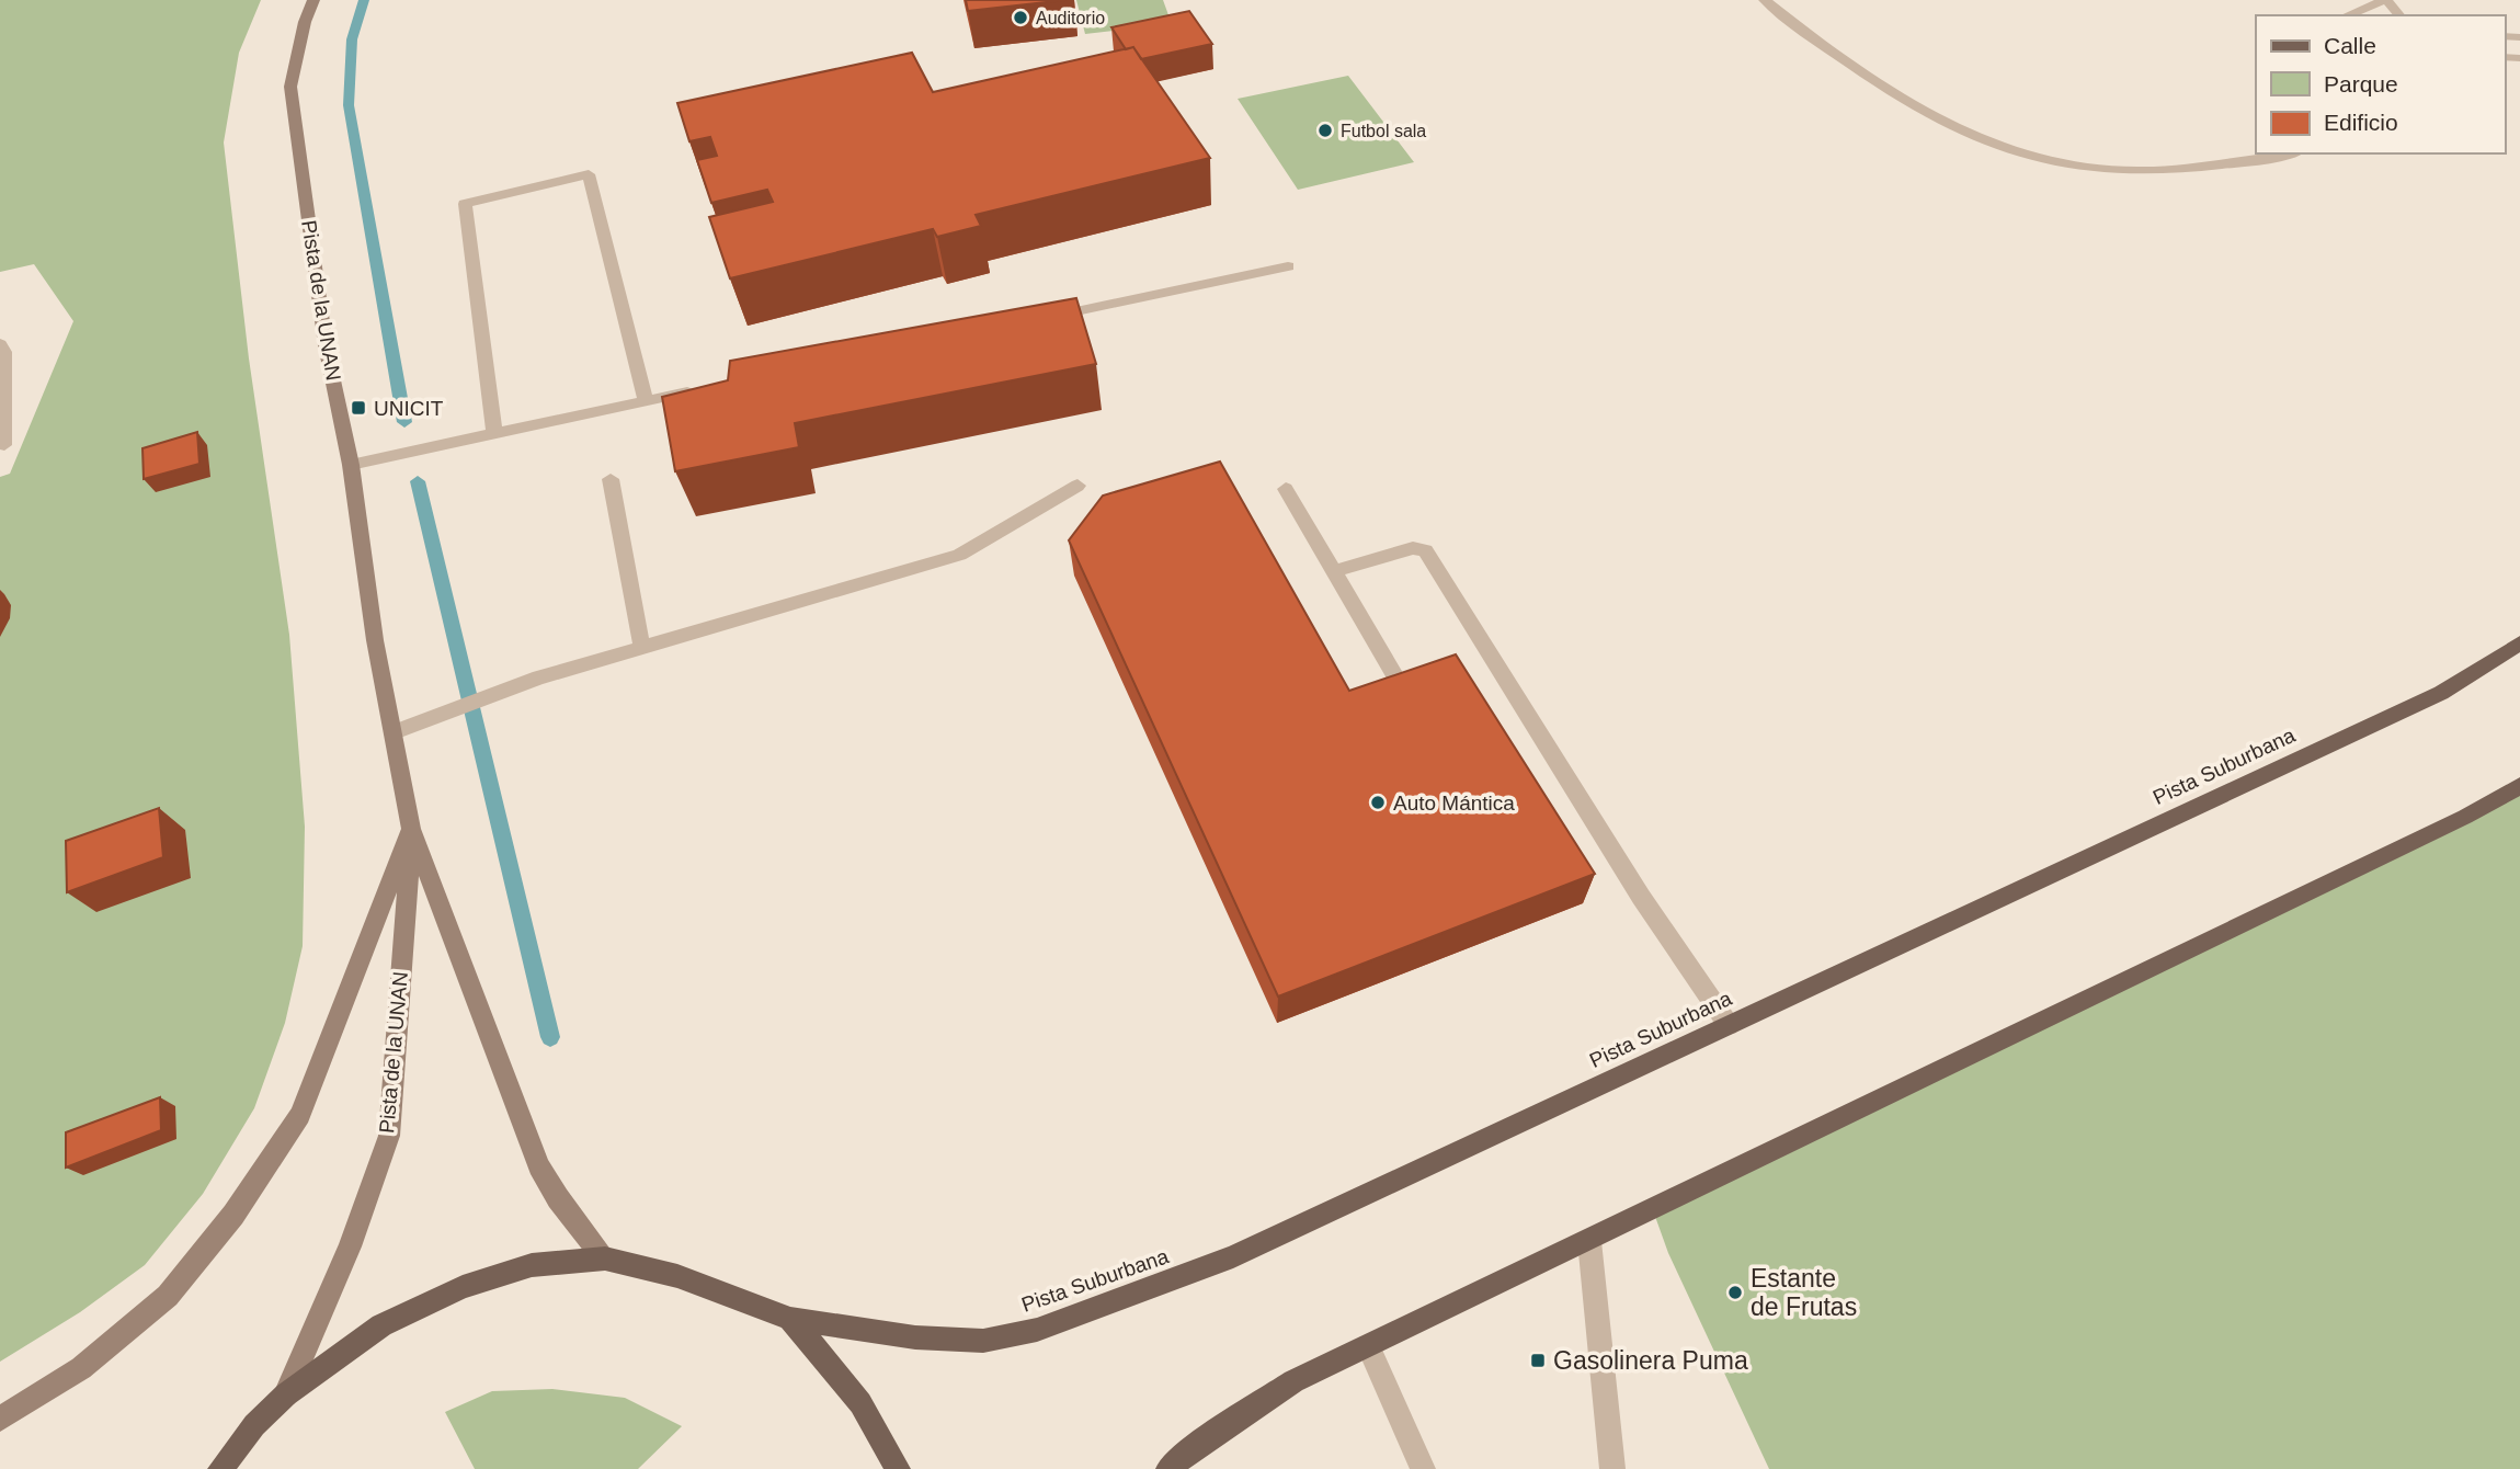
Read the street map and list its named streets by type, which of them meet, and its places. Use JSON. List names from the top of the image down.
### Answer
{
  "streets": {
    "main road": ["Pista de la UNAN", "Pista Suburbana"]
  },
  "crossings": [
    ["Pista de la UNAN", "Pista Suburbana"]
  ],
  "places": {
    "other": [
      "Auditorio",
      "Futbol sala",
      "Auto Mántica",
      "Estante de Frutas"
    ],
    "transit": ["UNICIT", "Gasolinera Puma"]
  },
  "legend": ["Calle", "Parque", "Edificio"]
}
